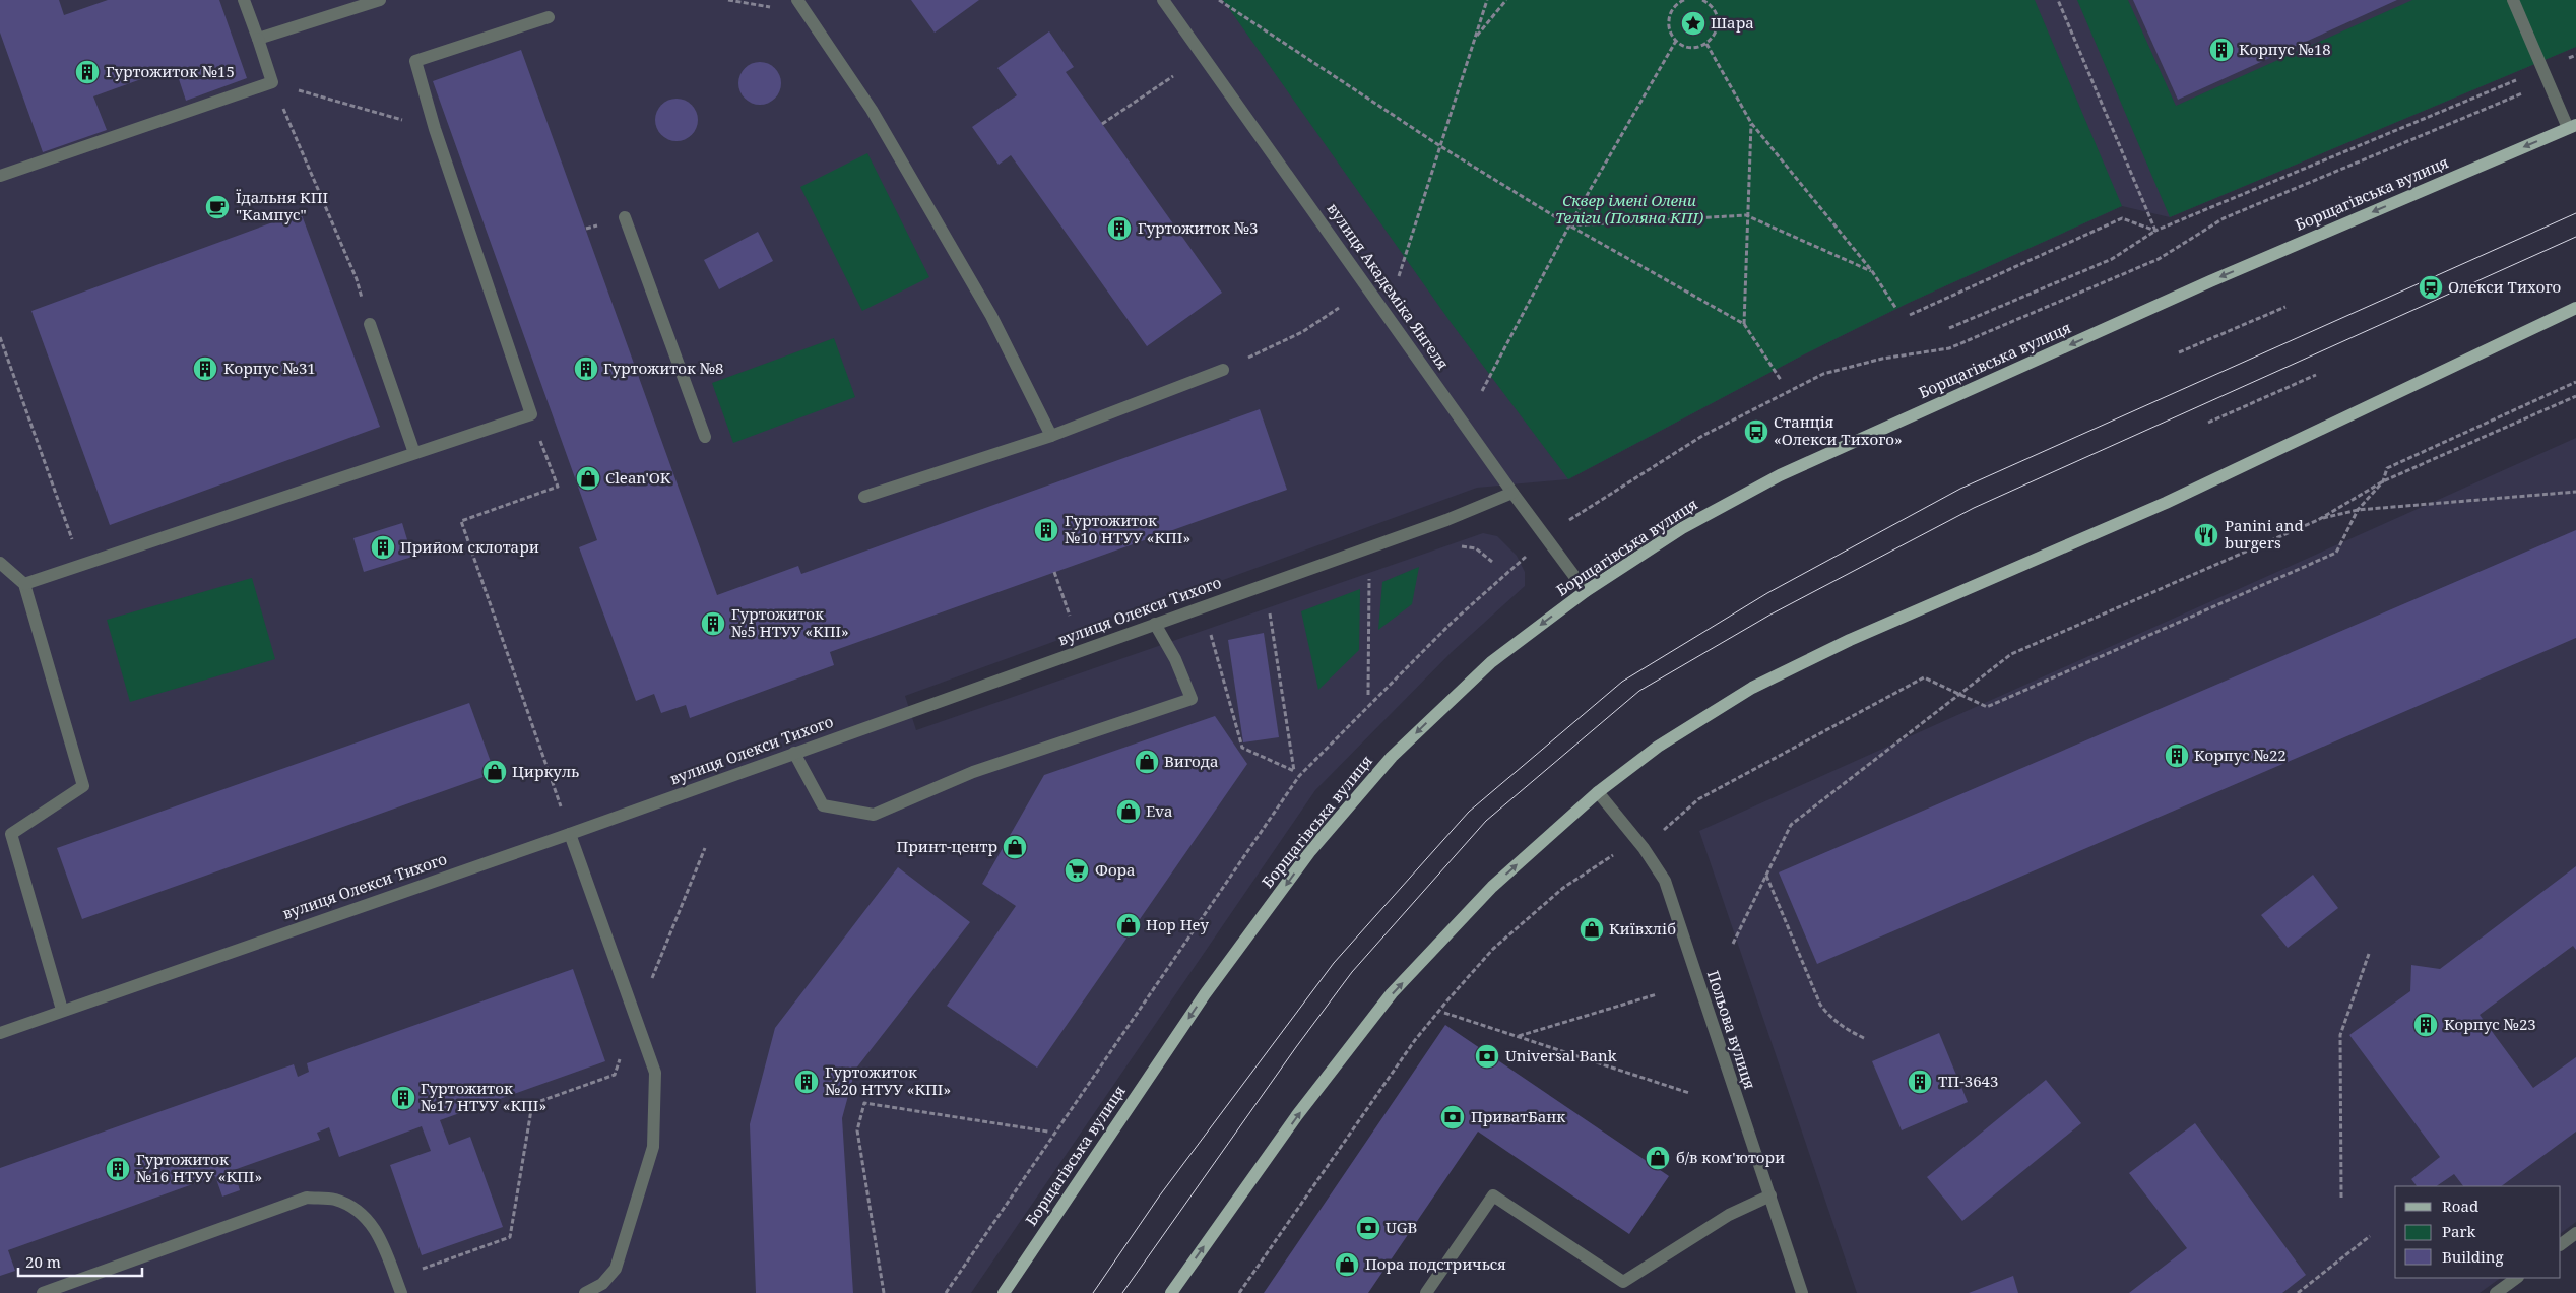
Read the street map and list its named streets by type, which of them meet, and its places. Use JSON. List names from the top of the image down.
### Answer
{
  "streets": {
    "main road": ["Борщагівська вулиця"],
    "street": ["вулиця Академіка Янгеля", "вулиця Олекси Тихого", "Польова вулиця"]
  },
  "crossings": [
    ["Борщагівська вулиця", "вулиця Академіка Янгеля"],
    ["вулиця Академіка Янгеля", "вулиця Олекси Тихого"]
  ],
  "one_way": ["Борщагівська вулиця"],
  "parks": ["Сквер імені Олени Теліги (Поляна КПІ)"],
  "places": {
    "place": ["Шара"],
    "building": [
      "Корпус №18",
      "Гуртожиток №15",
      "Гуртожиток №3",
      "Корпус №31",
      "Гуртожиток №8",
      "Гуртожиток №10 НТУУ «КПІ»",
      "Прийом склотари",
      "Гуртожиток №5 НТУУ «КПІ»",
      "Корпус №22",
      "Корпус №23",
      "Гуртожиток №20 НТУУ «КПІ»",
      "ТП-3643",
      "Гуртожиток №17 НТУУ «КПІ»",
      "Гуртожиток №16 НТУУ «КПІ»"
    ],
    "cafe": ["Їдальня КПІ \"Кампус\""],
    "station": ["Олекси Тихого"],
    "bus stop": ["Станція «Олекси Тихого»"],
    "shop": [
      "Clean'OK",
      "Вигода",
      "Циркуль",
      "Eva",
      "Принт-центр",
      "Hop Hey",
      "Київхліб",
      "б/в ком'ютори",
      "Пора подстричься"
    ],
    "restaurant": ["Panini and burgers"],
    "supermarket": ["Фора"],
    "bank": ["Universal Bank", "ПриватБанк", "UGB"]
  },
  "legend": ["Road", "Park", "Building"],
  "scale_bar": "20 m"
}
